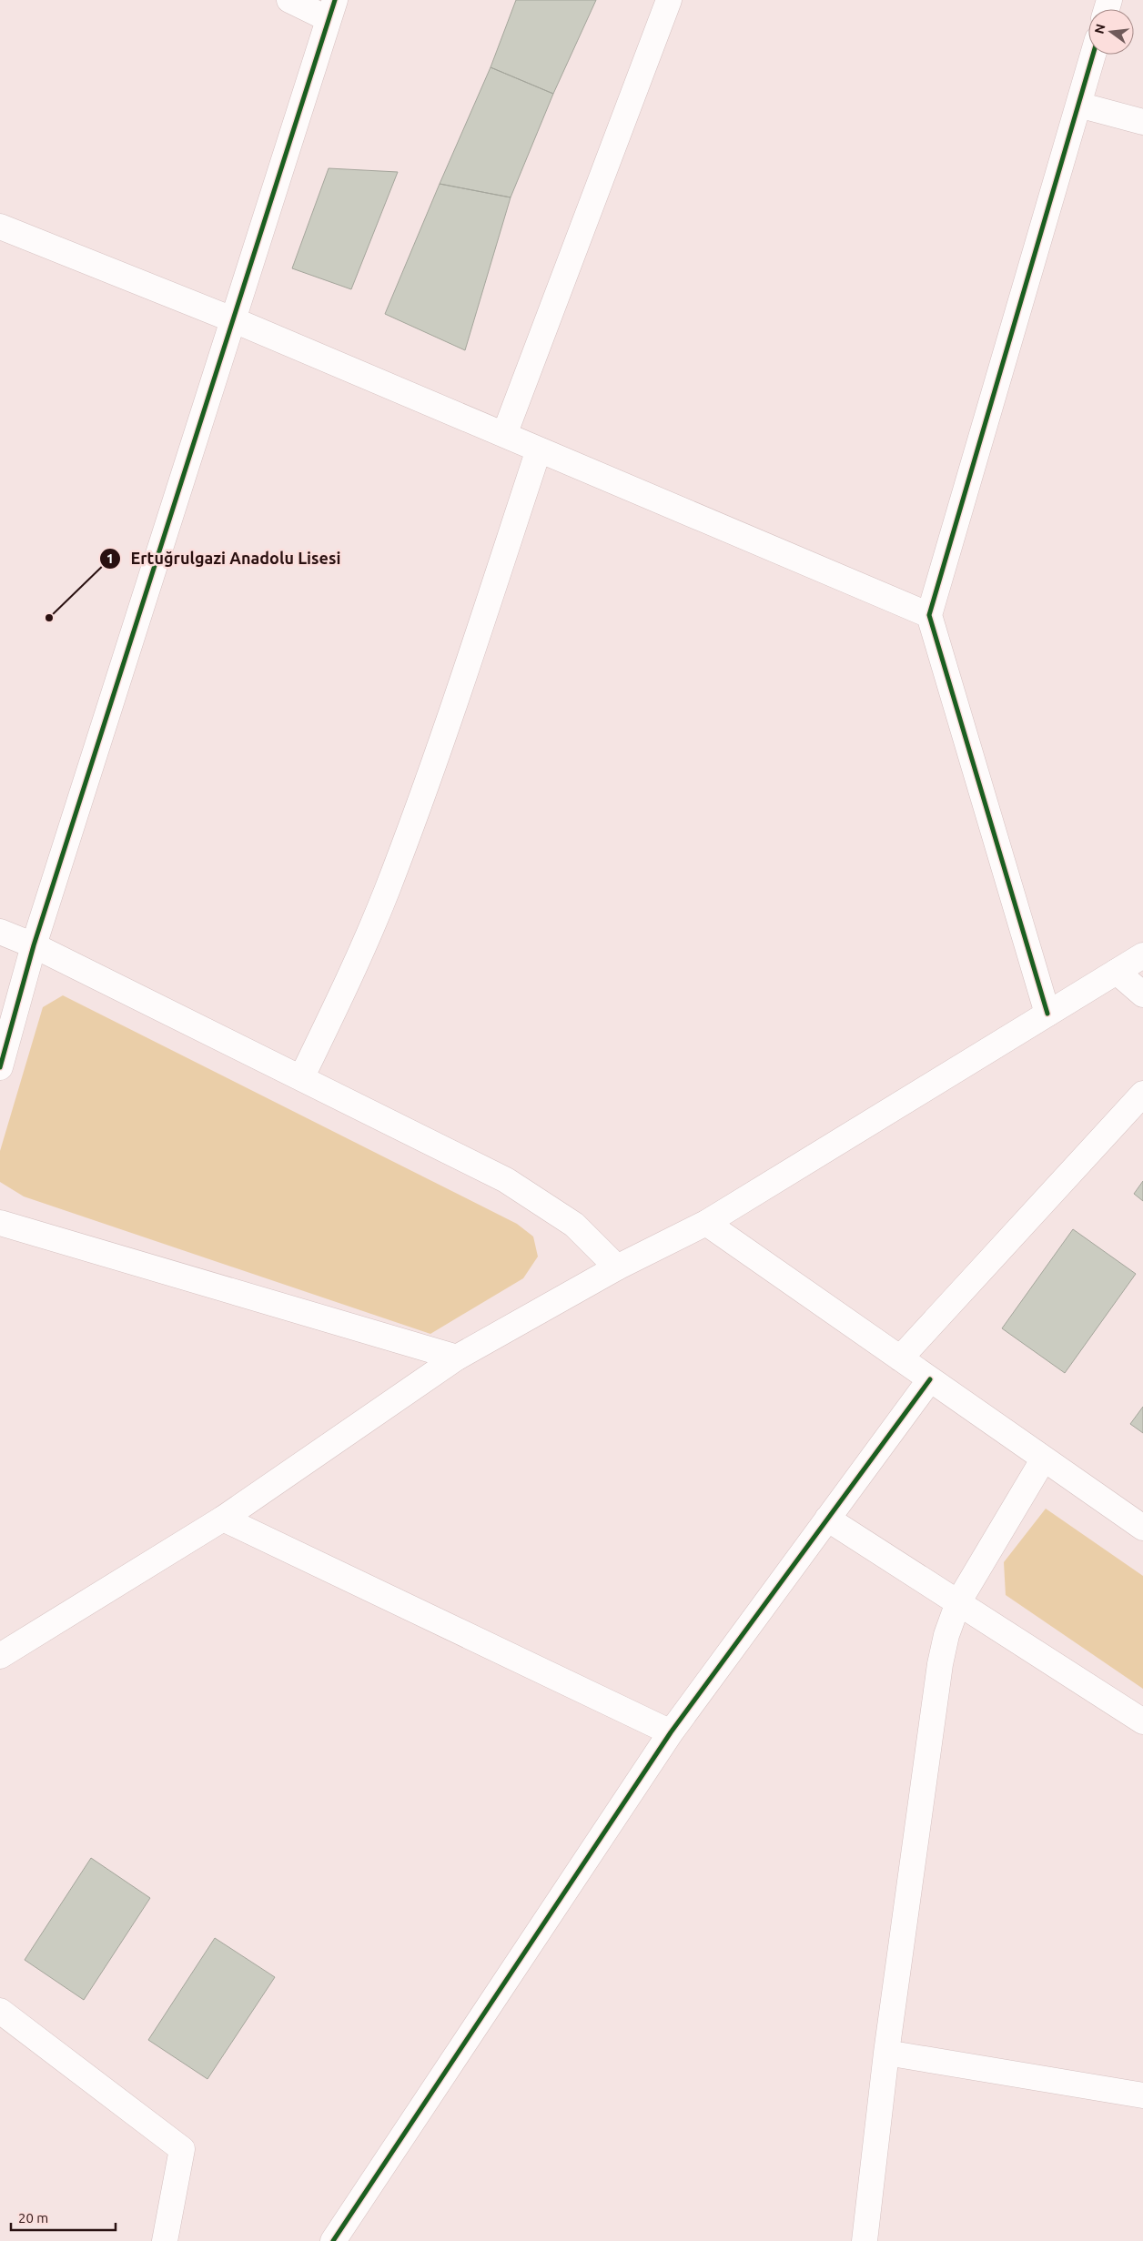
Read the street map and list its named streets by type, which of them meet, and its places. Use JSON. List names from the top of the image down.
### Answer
{
  "places": ["Ertuğrulgazi Anadolu Lisesi"],
  "scale_bar": "20 m",
  "north": "left"
}
